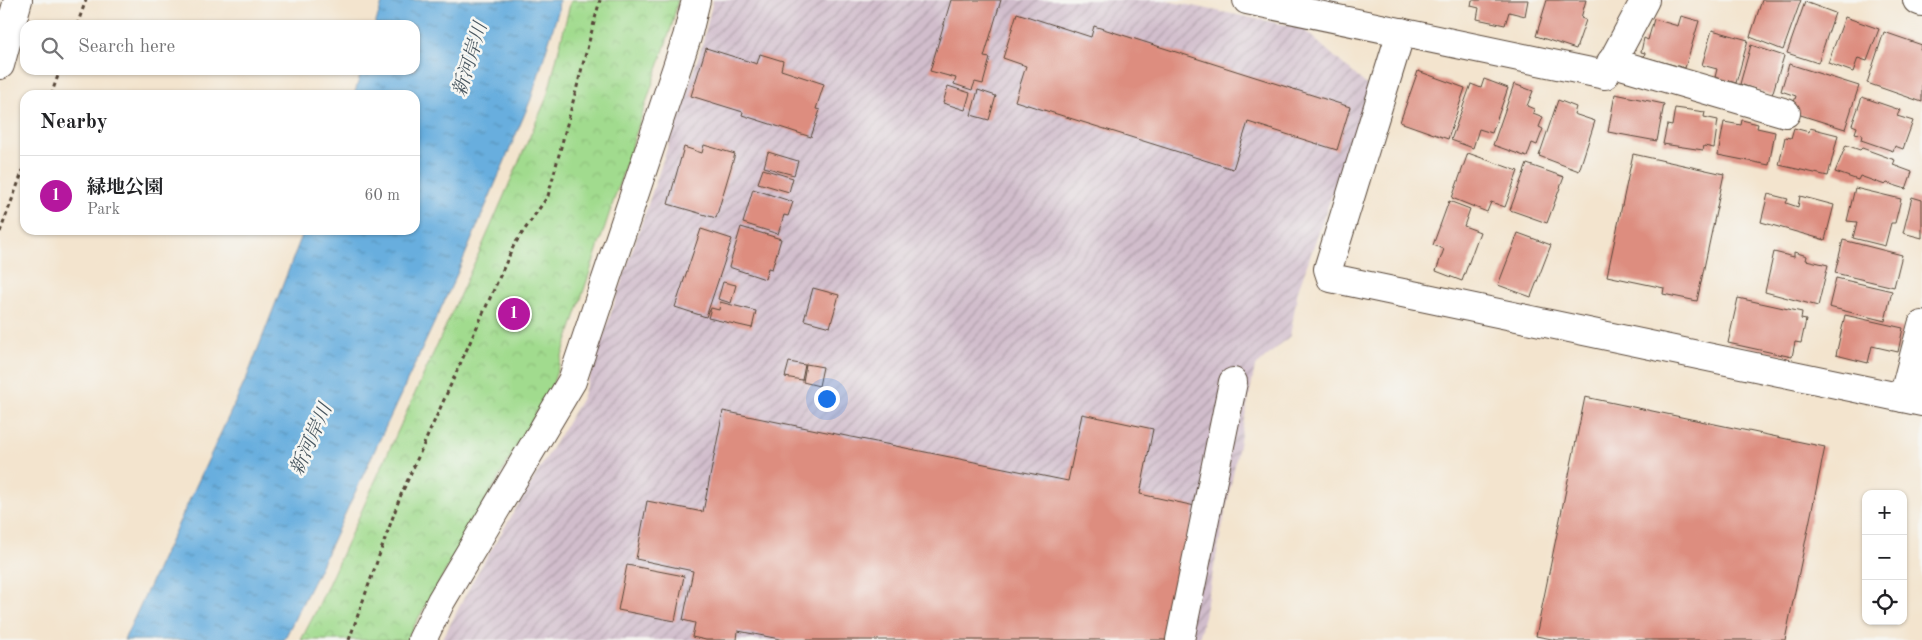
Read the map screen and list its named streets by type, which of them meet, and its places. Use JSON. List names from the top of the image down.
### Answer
{
  "water": ["新河岸川"],
  "page": {
    "search": "Search here",
    "heading": "Nearby",
    "list": [
      {
        "mark": "1",
        "name": "緑地公園",
        "note": "Park",
        "value": "60 m"
      }
    ],
    "pins": "1",
    "map_buttons": ["+", "−"]
  }
}
